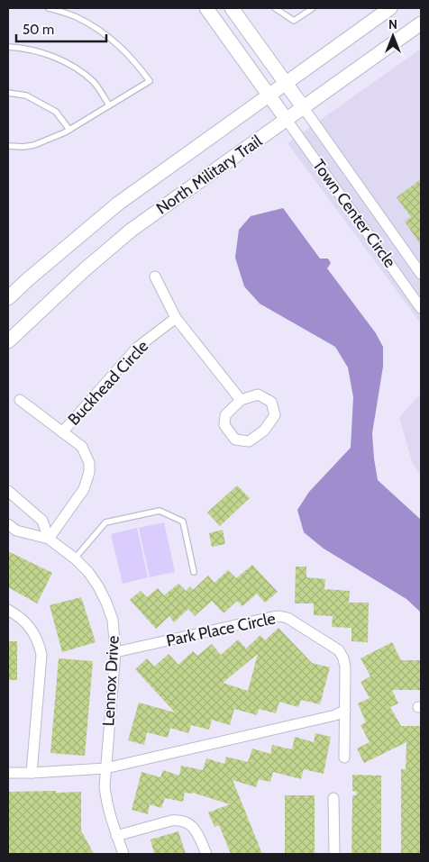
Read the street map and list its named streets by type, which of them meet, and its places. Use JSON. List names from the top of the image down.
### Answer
{
  "streets": {
    "main road": ["North Military Trail"],
    "street": [
      "Town Center Circle",
      "Buckhead Circle",
      "Park Place Circle",
      "Lennox Drive"
    ]
  },
  "crossings": [
    ["North Military Trail", "Town Center Circle"],
    ["Buckhead Circle", "Lennox Drive"],
    ["Park Place Circle", "Lennox Drive"]
  ],
  "scale_bar": "50 m",
  "north": "top"
}
